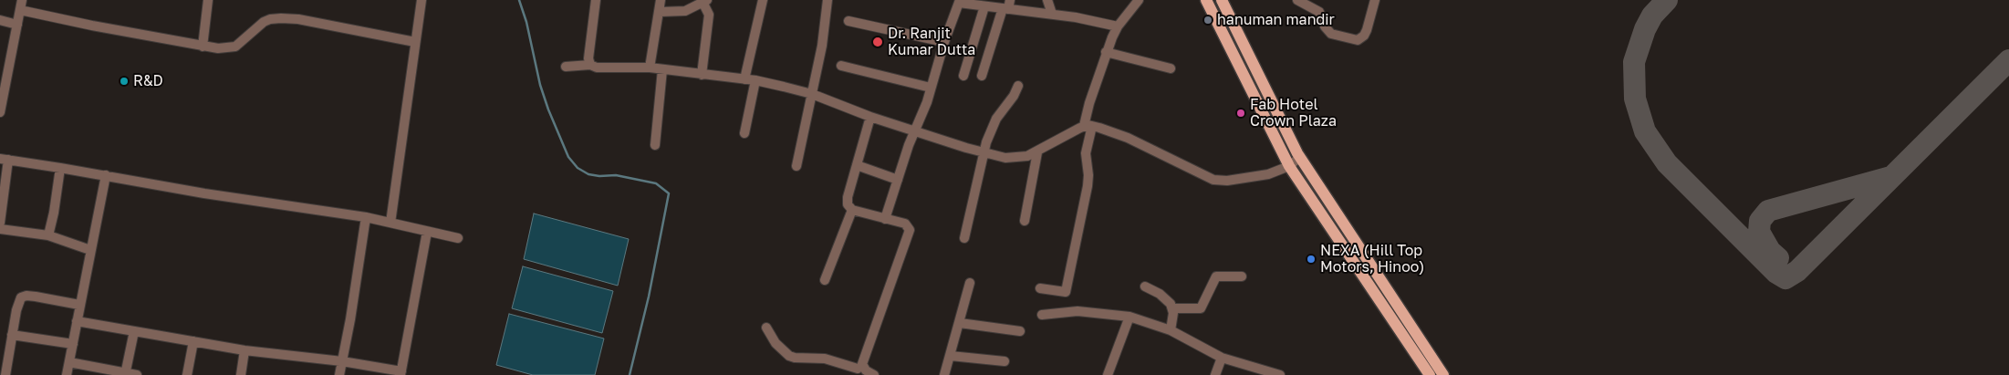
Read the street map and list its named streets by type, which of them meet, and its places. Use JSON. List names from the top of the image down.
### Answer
{
  "places": [
    "hanuman mandir",
    "Dr. Ranjit Kumar Dutta",
    "R&D",
    "Fab Hotel Crown Plaza",
    "NEXA (Hill Top Motors, Hinoo)"
  ]
}
